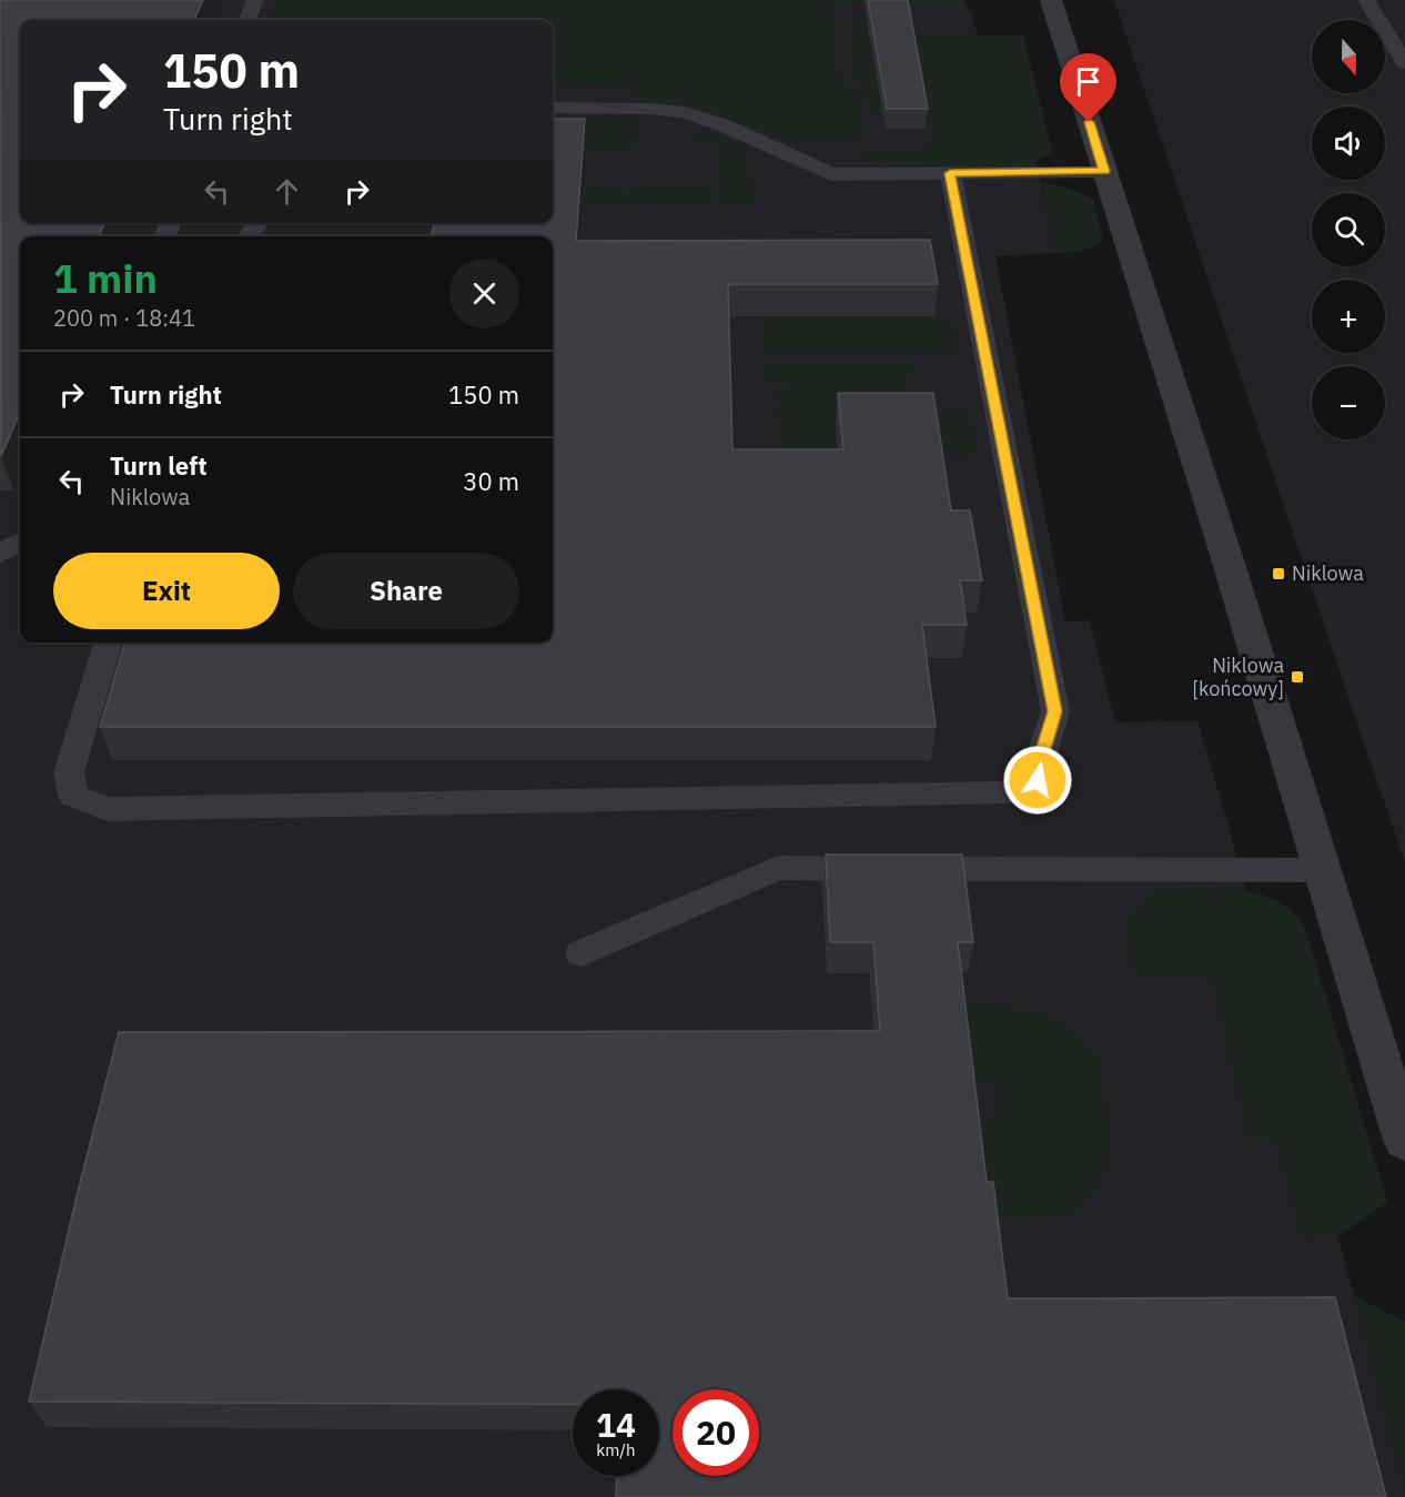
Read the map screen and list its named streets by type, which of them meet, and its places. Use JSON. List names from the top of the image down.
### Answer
{
  "places": {
    "transit": ["Niklowa", "Niklowa [końcowy]"]
  },
  "north": "bottom",
  "page": {
    "map_buttons": ["+", "−"],
    "turn": ["150 m", "Turn right"],
    "heading": ["1 min", "200 m · 18:41"],
    "list": [
      {
        "name": "Turn right",
        "value": "150 m"
      },
      {
        "name": "Turn left",
        "note": "Niklowa",
        "value": "30 m"
      }
    ],
    "buttons": ["Exit", "Share"],
    "speed": "14 km/h",
    "limit": "20"
  }
}
